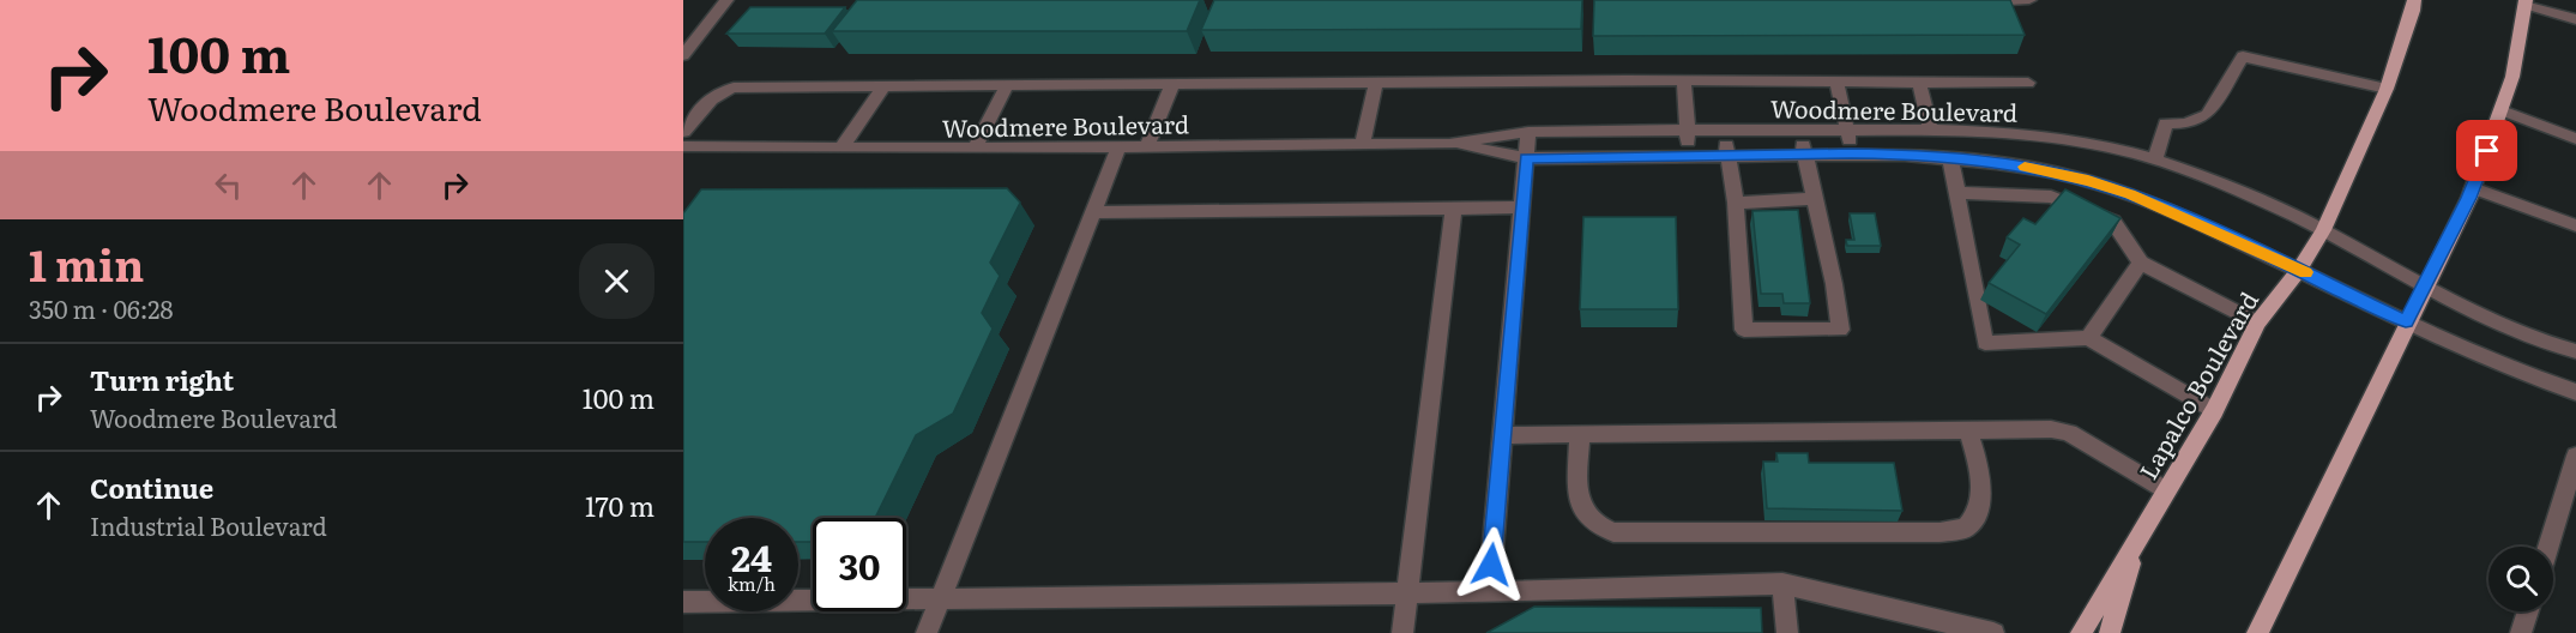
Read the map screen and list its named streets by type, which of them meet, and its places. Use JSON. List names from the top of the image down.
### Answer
{
  "streets": {
    "main road": ["Lapalco Boulevard"],
    "street": ["Woodmere Boulevard"]
  },
  "crossings": [
    ["Woodmere Boulevard", "Lapalco Boulevard"]
  ],
  "page": {
    "turn": ["100 m", "Woodmere Boulevard"],
    "heading": ["1 min", "350 m · 06:28"],
    "list": [
      {
        "name": "Turn right",
        "note": "Woodmere Boulevard",
        "value": "100 m"
      },
      {
        "name": "Continue",
        "note": "Industrial Boulevard",
        "value": "170 m"
      }
    ],
    "speed": "24 km/h",
    "limit": "30"
  }
}
